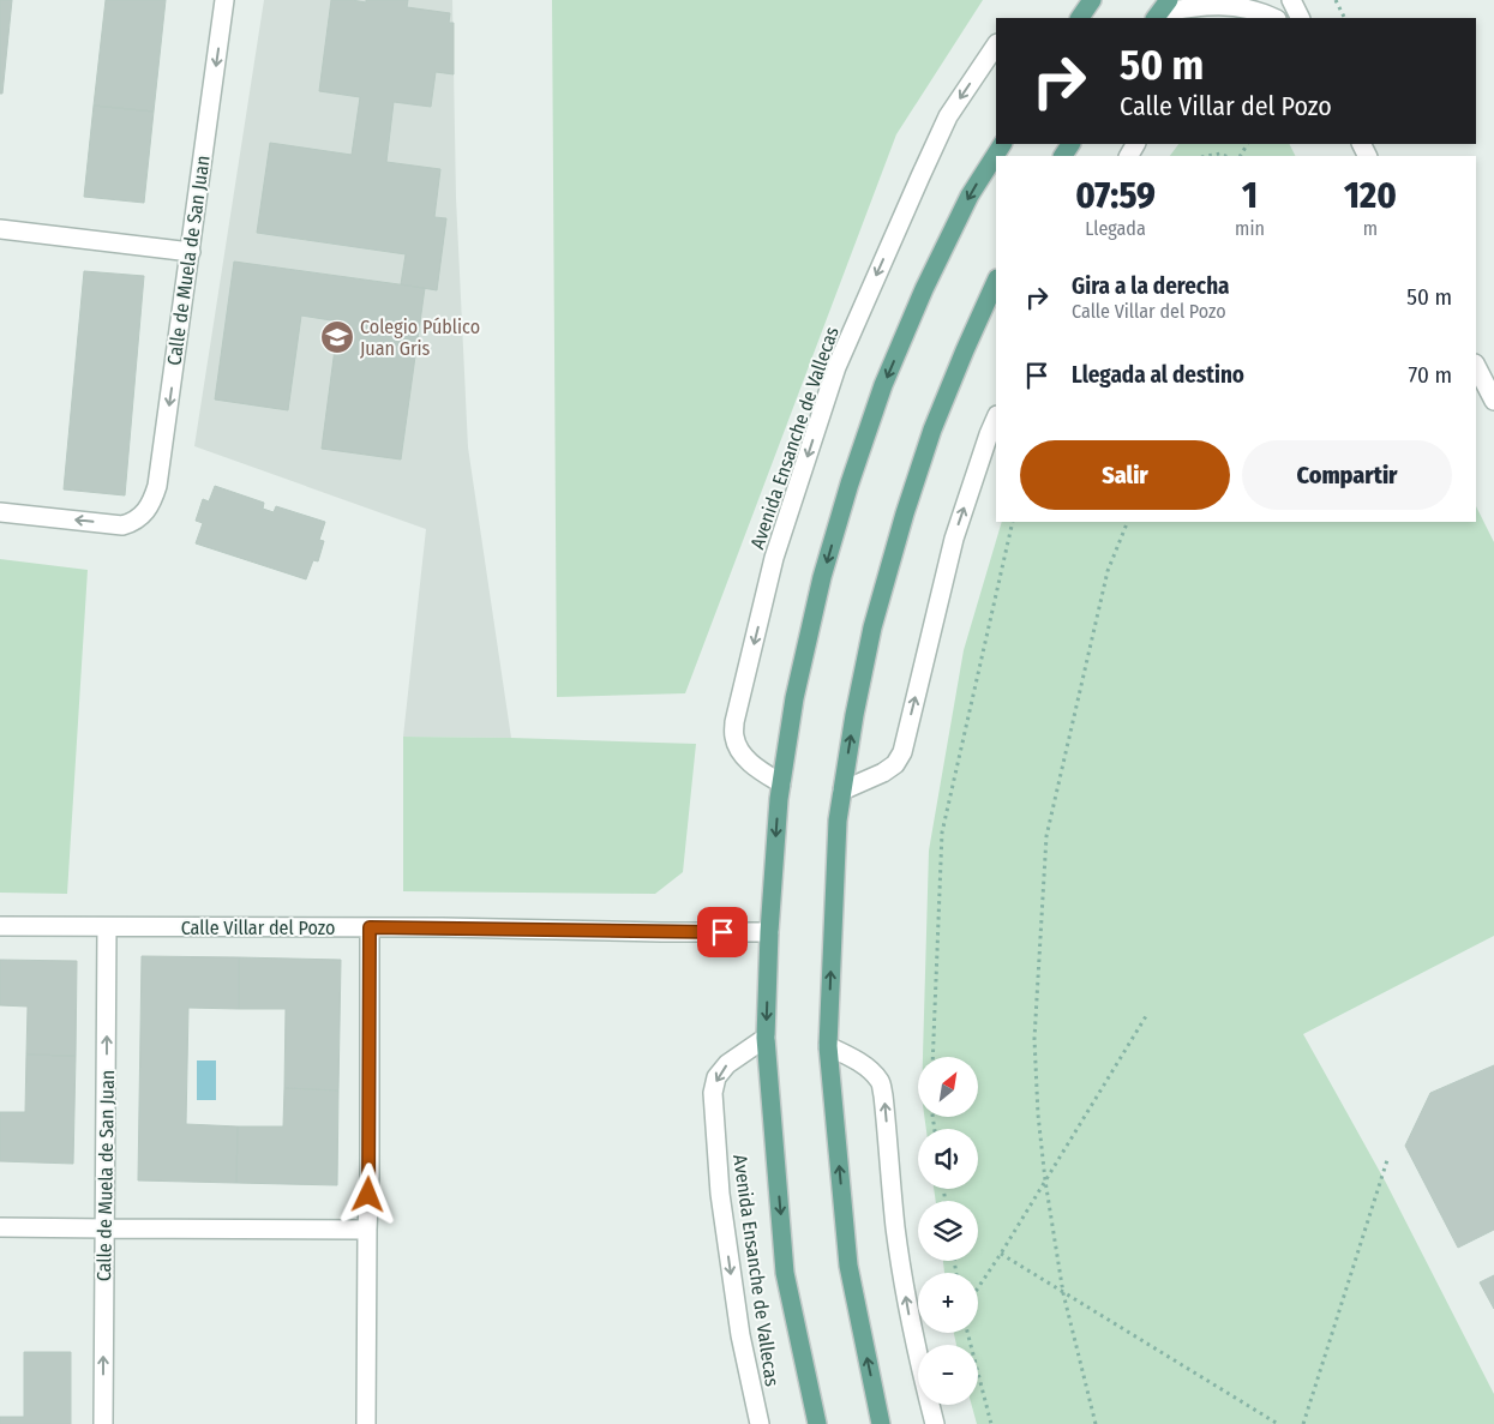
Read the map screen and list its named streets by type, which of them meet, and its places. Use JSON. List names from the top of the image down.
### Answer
{
  "streets": {
    "main road": ["Avenida Ensanche de Vallecas"],
    "street": ["Calle de Muela de San Juan", "Calle Villar del Pozo"]
  },
  "crossings": [
    ["Calle de Muela de San Juan", "Calle Villar del Pozo"],
    ["Avenida Ensanche de Vallecas", "Calle Villar del Pozo"]
  ],
  "one_way": ["Avenida Ensanche de Vallecas"],
  "places": {
    "school or university": ["Colegio Público Juan Gris"]
  },
  "north": "top right",
  "page": {
    "turn": ["50 m", "Calle Villar del Pozo"],
    "eta": [
      "07:59",
      "Llegada",
      "1",
      "min",
      "120",
      "m"
    ],
    "list": [
      {
        "name": "Gira a la derecha",
        "note": "Calle Villar del Pozo",
        "value": "50 m"
      },
      {
        "name": "Llegada al destino",
        "value": "70 m"
      }
    ],
    "buttons": ["Salir", "Compartir"],
    "map_buttons": ["+", "−"]
  }
}
